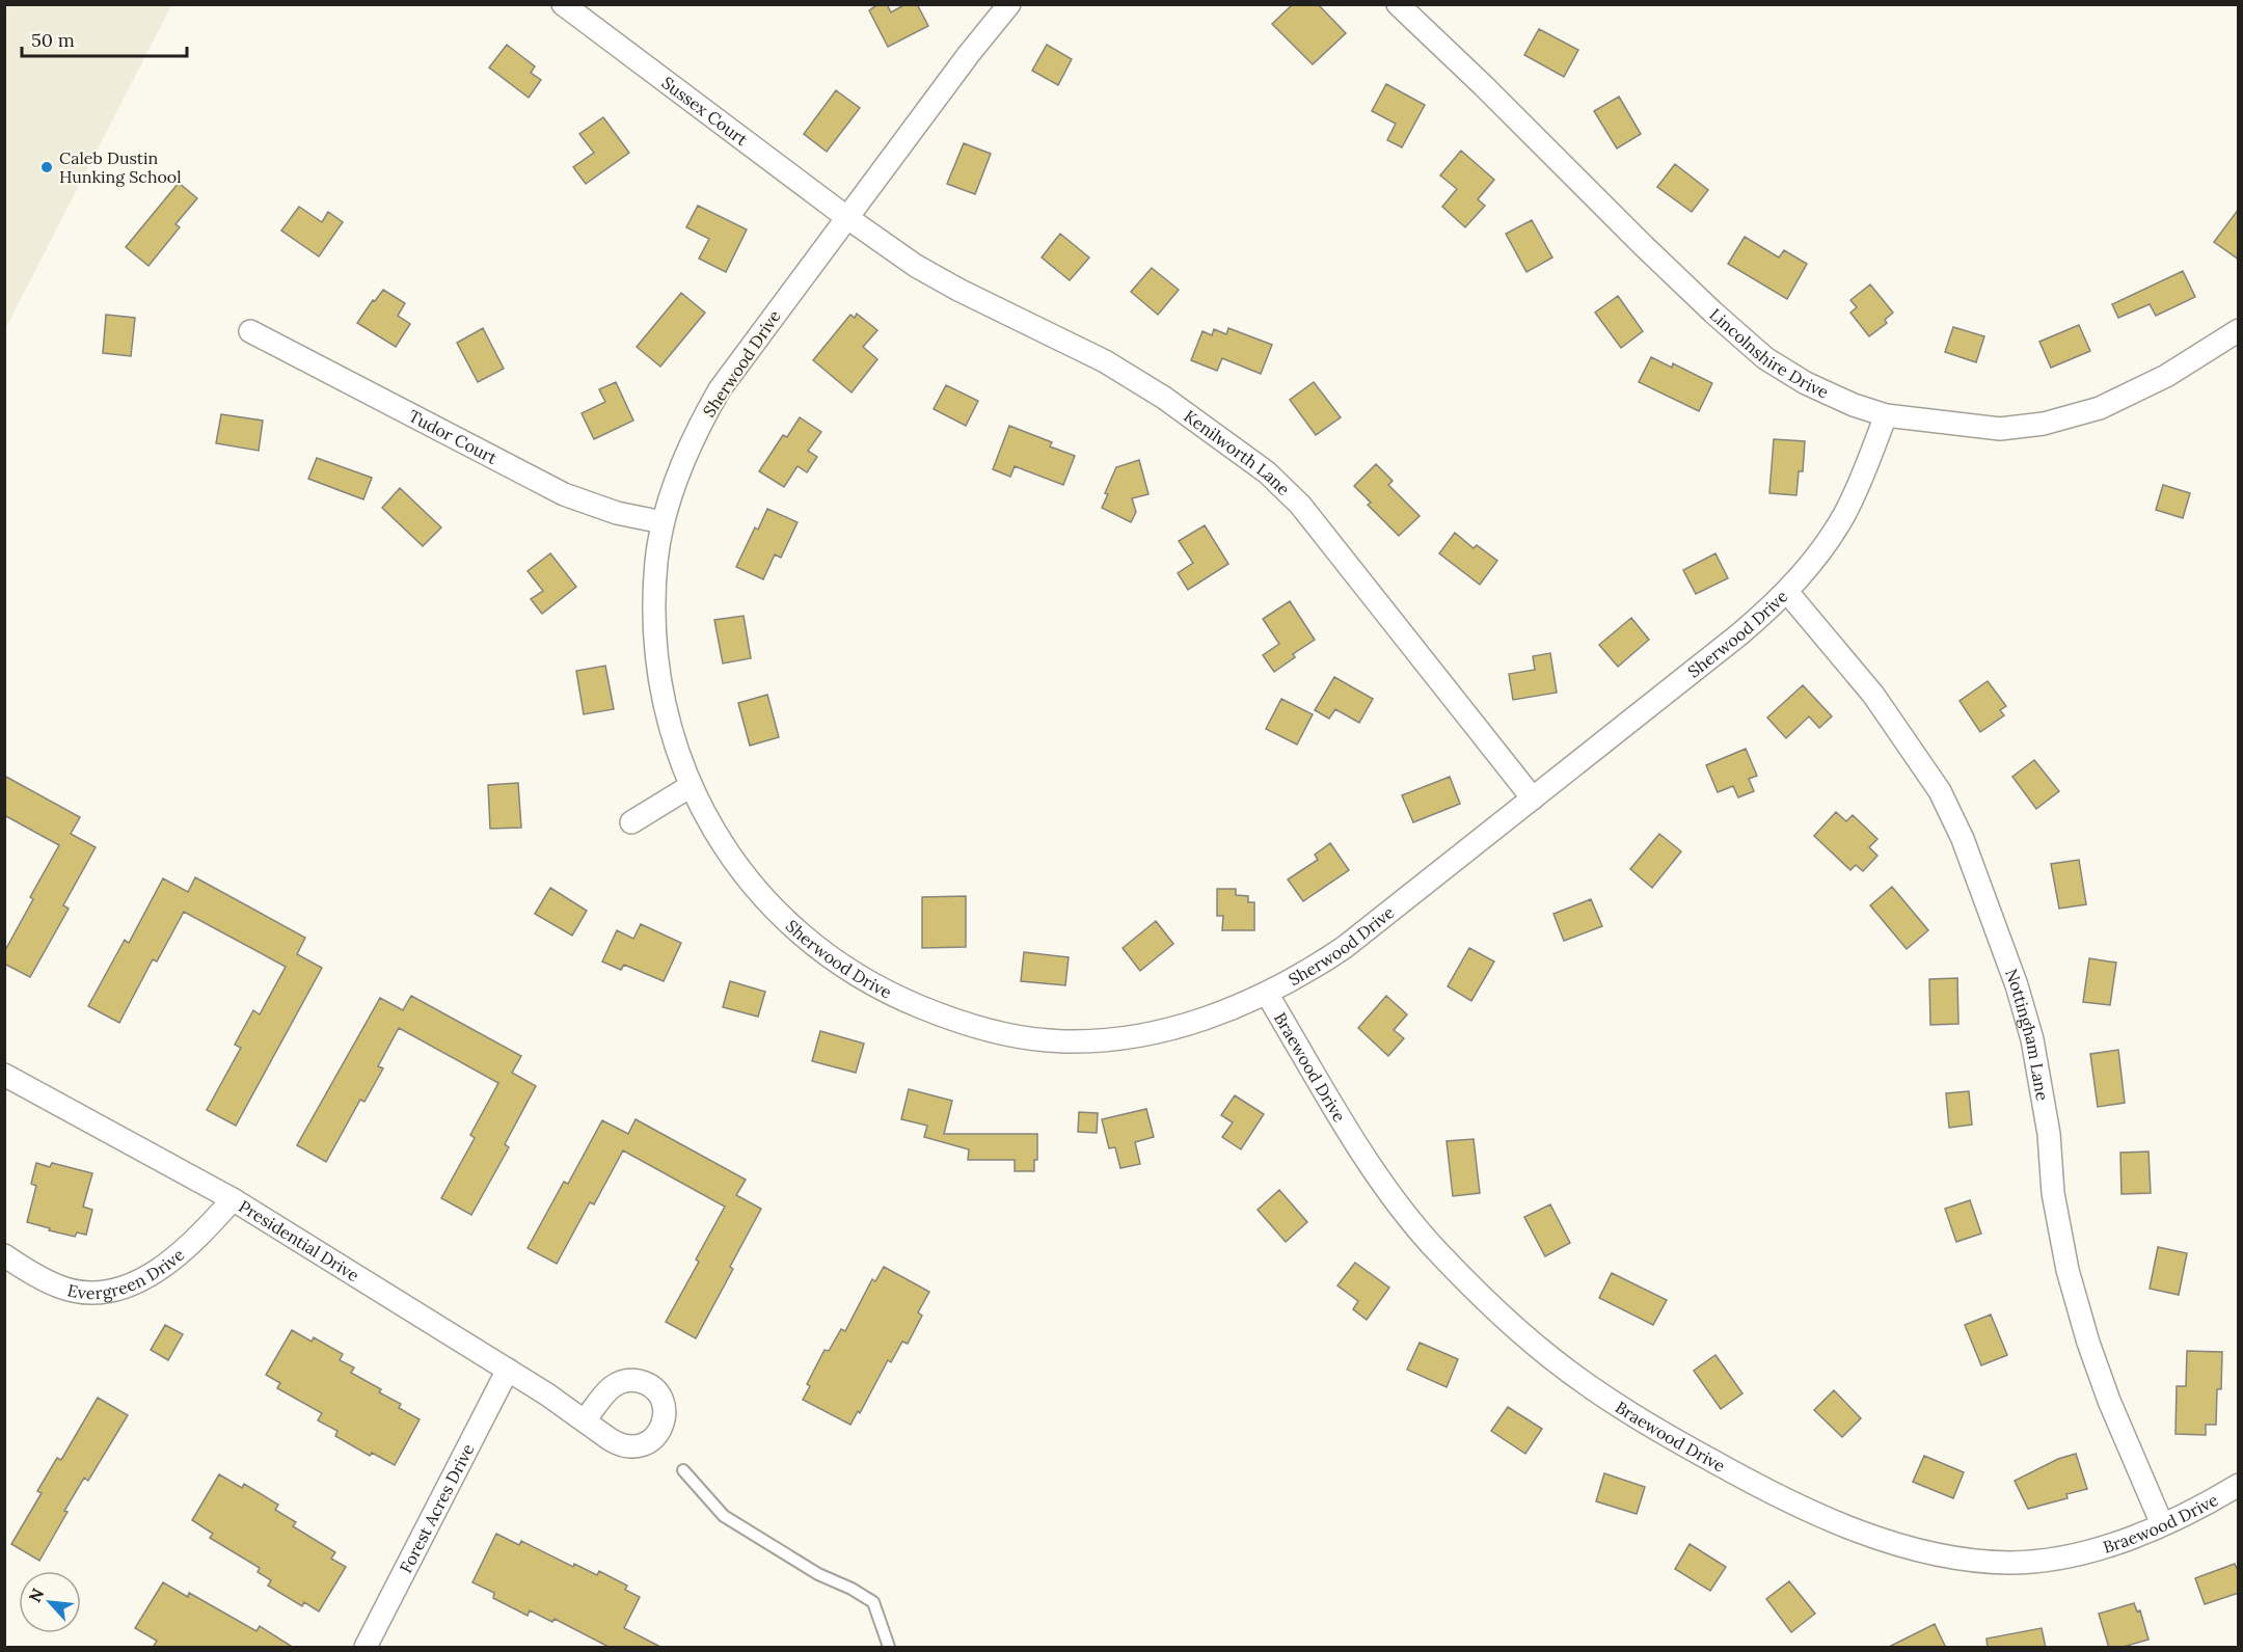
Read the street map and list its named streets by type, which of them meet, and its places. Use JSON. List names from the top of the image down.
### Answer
{
  "streets": {
    "street": [
      "Sussex Court",
      "Lincolnshire Drive",
      "Sherwood Drive",
      "Tudor Court",
      "Kenilworth Lane",
      "Nottingham Lane",
      "Braewood Drive",
      "Presidential Drive",
      "Evergreen Drive",
      "Forest Acres Drive"
    ]
  },
  "crossings": [
    ["Sussex Court", "Sherwood Drive"],
    ["Sussex Court", "Kenilworth Lane"],
    ["Lincolnshire Drive", "Sherwood Drive"],
    ["Sherwood Drive", "Tudor Court"],
    ["Sherwood Drive", "Kenilworth Lane"],
    ["Sherwood Drive", "Nottingham Lane"],
    ["Sherwood Drive", "Braewood Drive"],
    ["Nottingham Lane", "Braewood Drive"],
    ["Presidential Drive", "Evergreen Drive"],
    ["Presidential Drive", "Forest Acres Drive"]
  ],
  "places": ["Caleb Dustin Hunking School"],
  "scale_bar": "50 m",
  "north": "top left"
}
